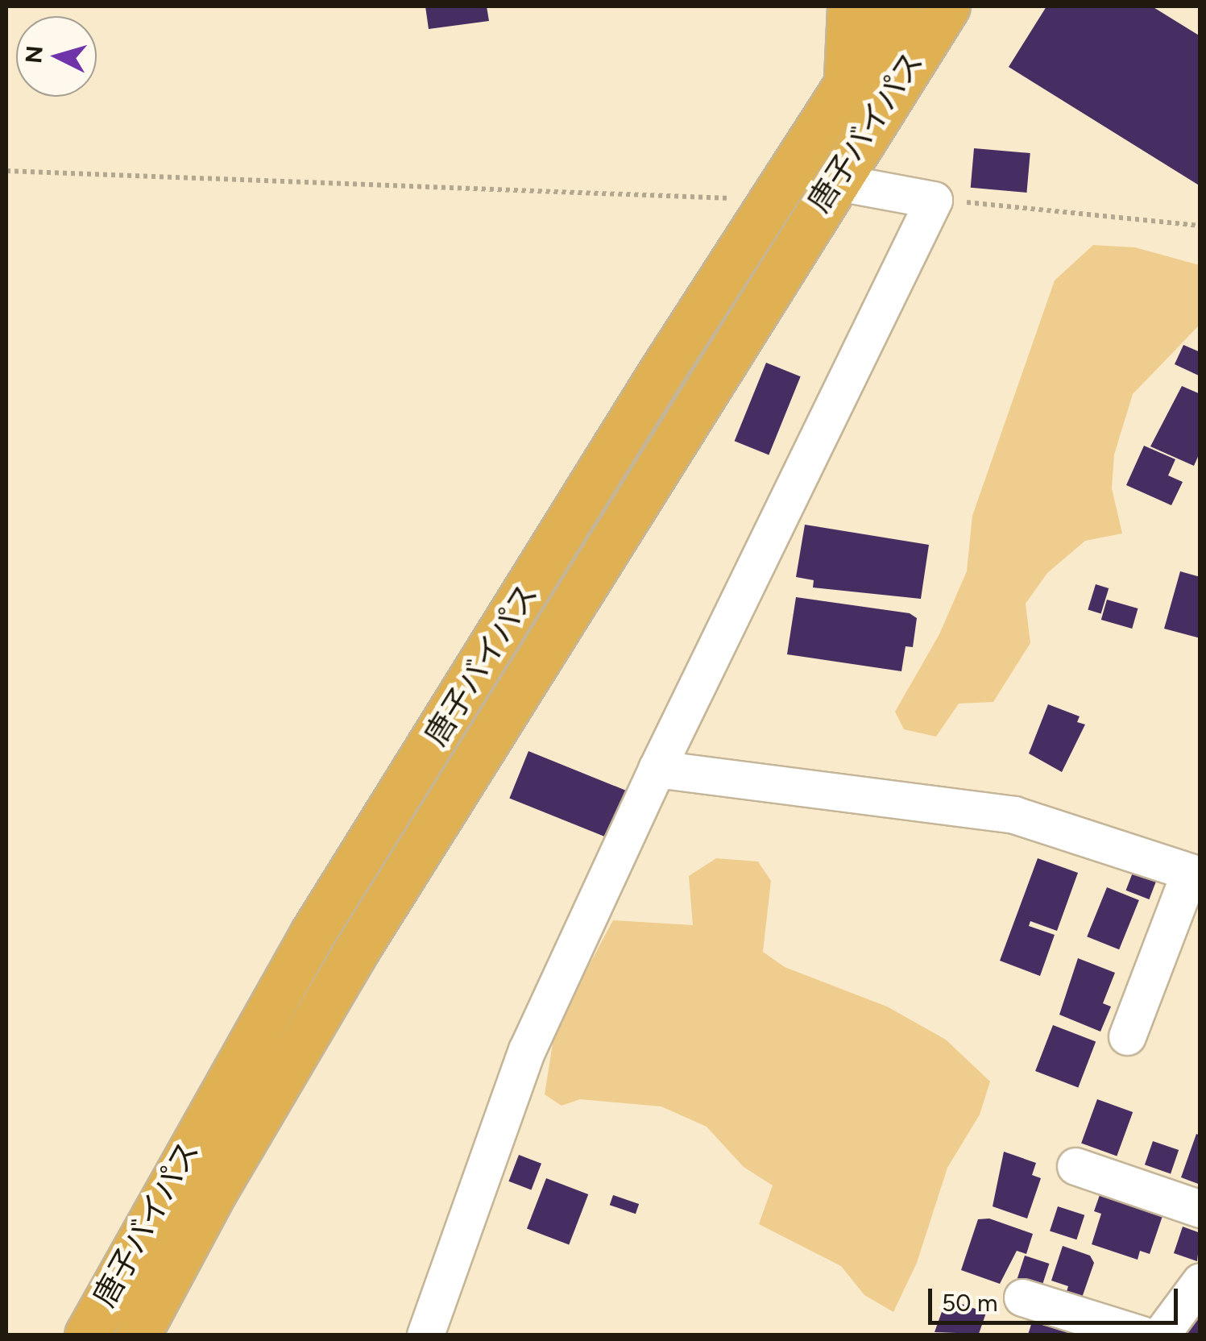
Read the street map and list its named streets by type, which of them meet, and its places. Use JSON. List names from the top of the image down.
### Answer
{
  "streets": {
    "highway": ["唐子バイパス"]
  },
  "scale_bar": "50 m",
  "north": "left"
}
